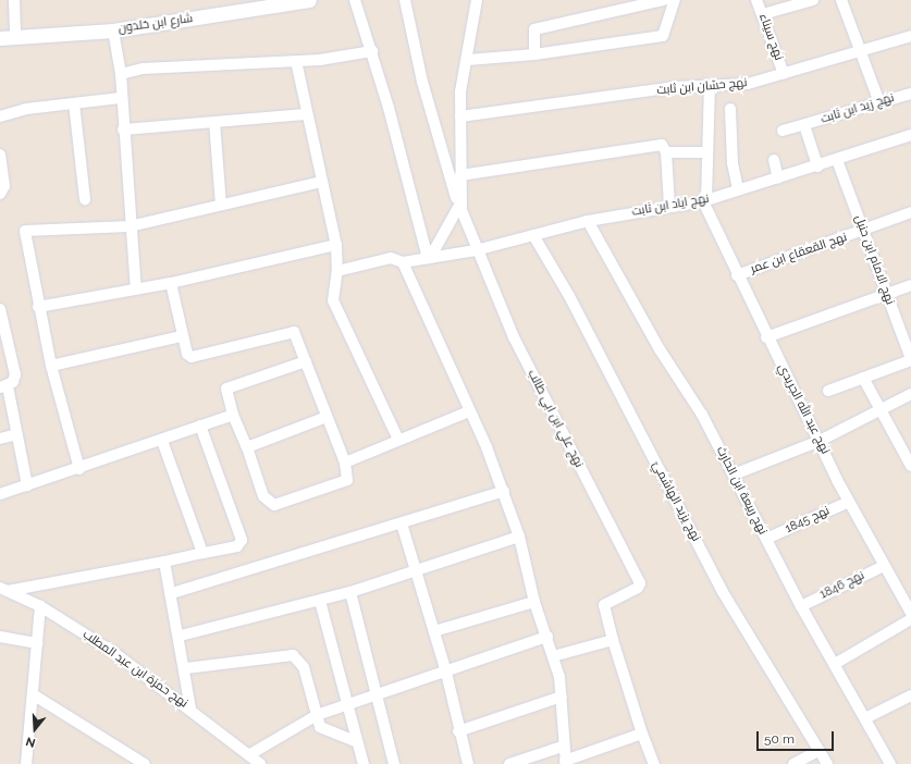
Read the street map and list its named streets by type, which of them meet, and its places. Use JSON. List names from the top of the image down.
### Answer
{
  "streets": {
    "street": [
      "شارع ابن خلدون",
      "نهج سيناء",
      "نهج حسّان ابن ثابت",
      "نهج زيد ابن ثابت",
      "نهج اياد ابن ثابت",
      "نهج القعقاع ابن عمر",
      "نهج الامام ابن حنبل",
      "نهج عبد الله الجريدي",
      "نهج علي ابن ابي طالب",
      "نهج ربيعة ابن الحارث",
      "نهج يزيد الهاشميّ",
      "نهج 1845",
      "نهج 1846",
      "نهج حمزة ابن عبد المطلب"
    ]
  },
  "crossings": [
    ["نهج سيناء", "نهج حسّان ابن ثابت"],
    ["نهج اياد ابن ثابت", "نهج الامام ابن حنبل"],
    ["نهج اياد ابن ثابت", "نهج عبد الله الجريدي"],
    ["نهج اياد ابن ثابت", "نهج علي ابن ابي طالب"],
    ["نهج اياد ابن ثابت", "نهج ربيعة ابن الحارث"],
    ["نهج اياد ابن ثابت", "نهج يزيد الهاشميّ"],
    ["نهج القعقاع ابن عمر", "نهج الامام ابن حنبل"],
    ["نهج القعقاع ابن عمر", "نهج عبد الله الجريدي"],
    ["نهج عبد الله الجريدي", "نهج 1845"],
    ["نهج عبد الله الجريدي", "نهج 1846"],
    ["نهج ربيعة ابن الحارث", "نهج 1845"],
    ["نهج ربيعة ابن الحارث", "نهج 1846"]
  ],
  "scale_bar": "50 m",
  "north": "bottom"
}
